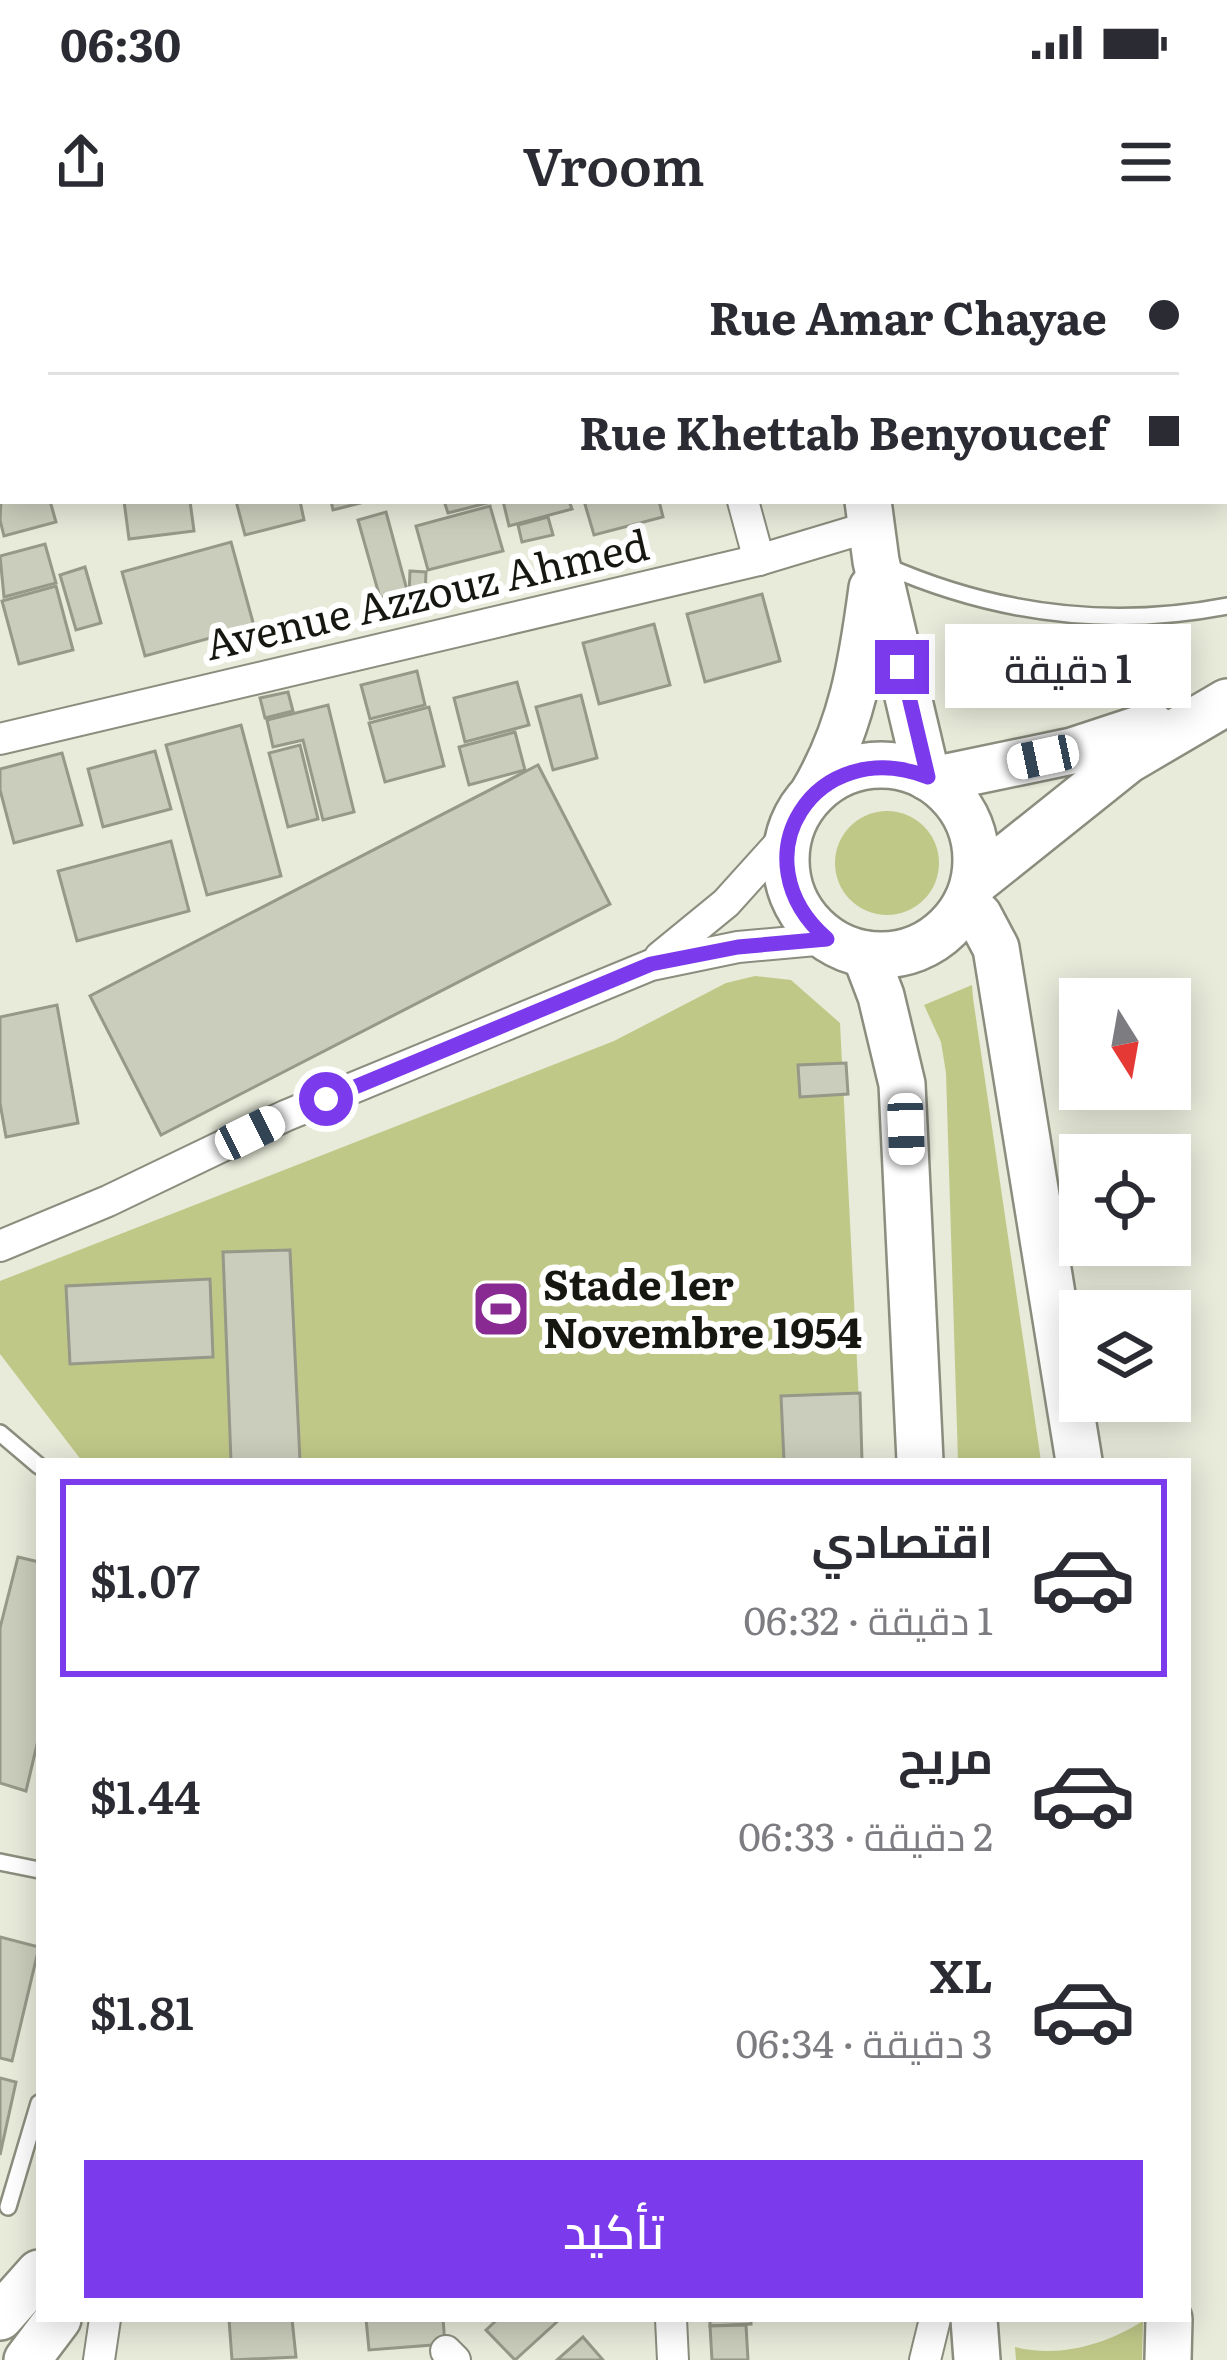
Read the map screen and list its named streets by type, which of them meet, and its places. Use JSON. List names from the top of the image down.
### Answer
{
  "streets": {
    "street": ["Avenue Azzouz Ahmed"]
  },
  "places": {
    "sports": ["Stade 1er Novembre 1954"]
  },
  "north": "bottom",
  "page": {
    "status": "06:30",
    "header": "Vroom",
    "banner": ["Rue Amar Chayae", "Rue Khettab Benyoucef"],
    "bubble": "1 دقيقة",
    "list": [
      {
        "name": "اقتصادي",
        "note": "1 دقيقة · 06:32",
        "value": "$1.07"
      },
      {
        "name": "مريح",
        "note": "2 دقيقة · 06:33",
        "value": "$1.44"
      },
      {
        "name": "XL",
        "note": "3 دقيقة · 06:34",
        "value": "$1.81"
      }
    ],
    "buttons": "تأكيد"
  }
}
